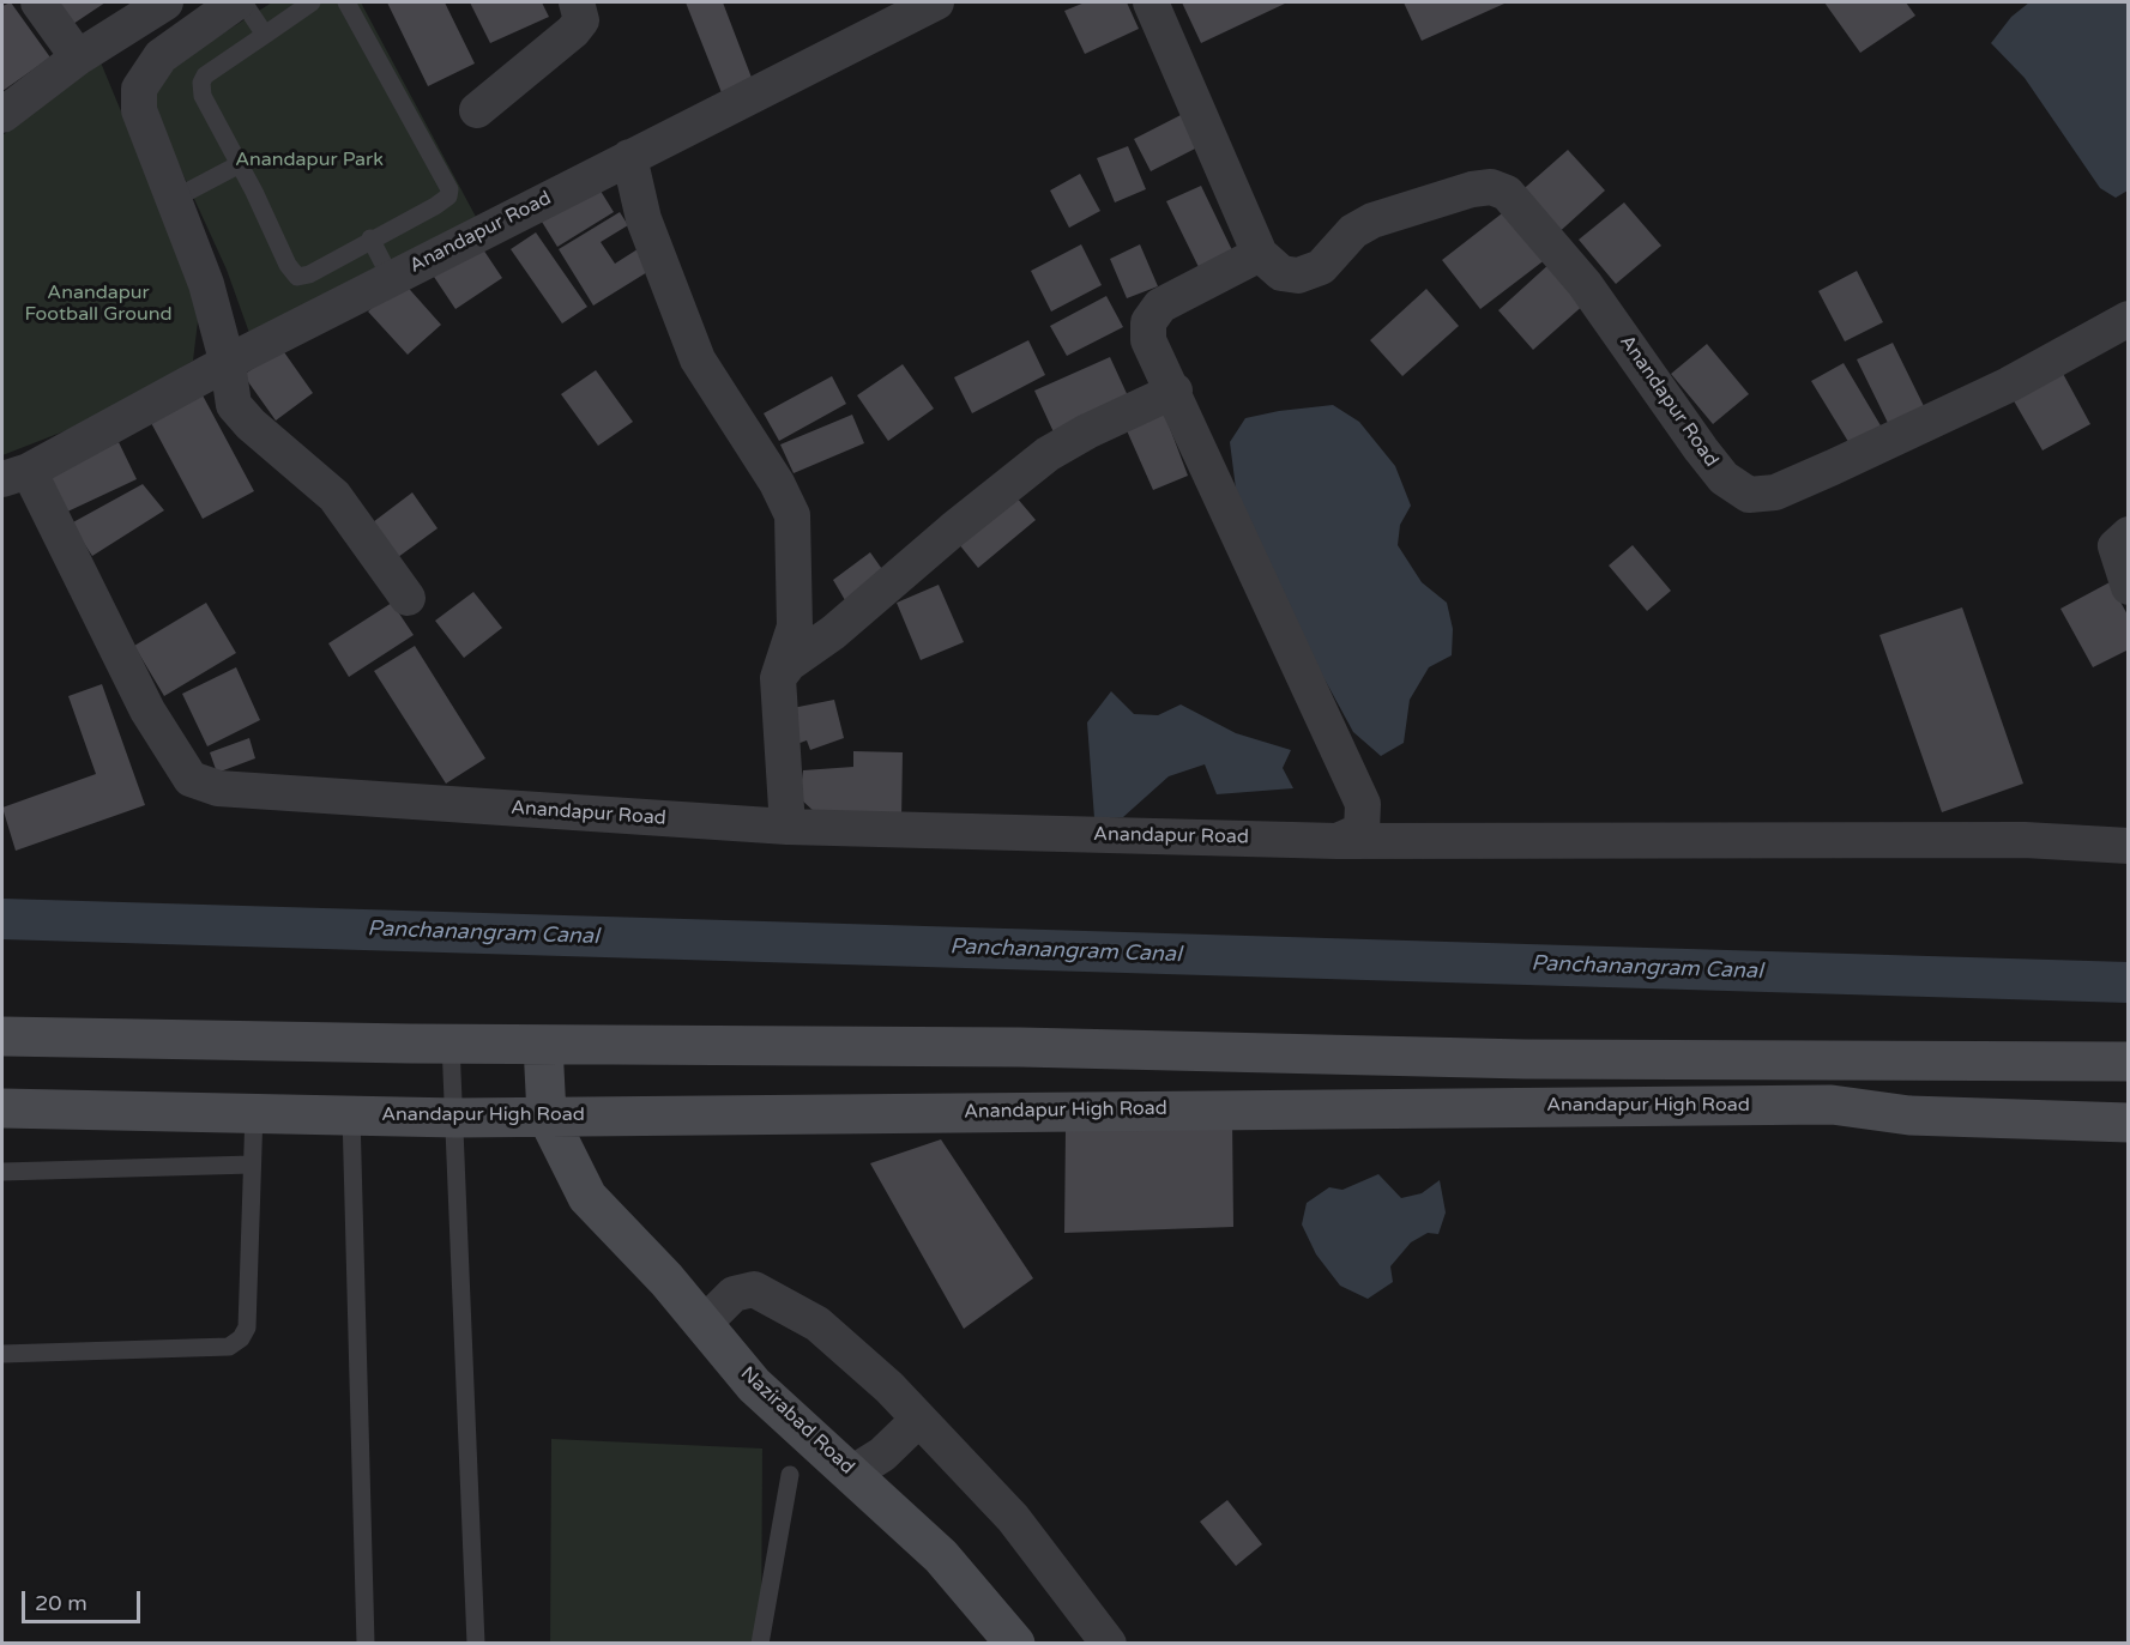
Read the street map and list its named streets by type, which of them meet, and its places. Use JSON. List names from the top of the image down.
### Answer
{
  "streets": {
    "main road": ["Anandapur High Road", "Nazirabad Road"],
    "street": ["Anandapur Road"]
  },
  "crossings": [
    ["Anandapur High Road", "Nazirabad Road"]
  ],
  "water": ["Panchanangram Canal"],
  "parks": ["Anandapur Park", "Anandapur Football Ground"],
  "scale_bar": "20 m"
}
